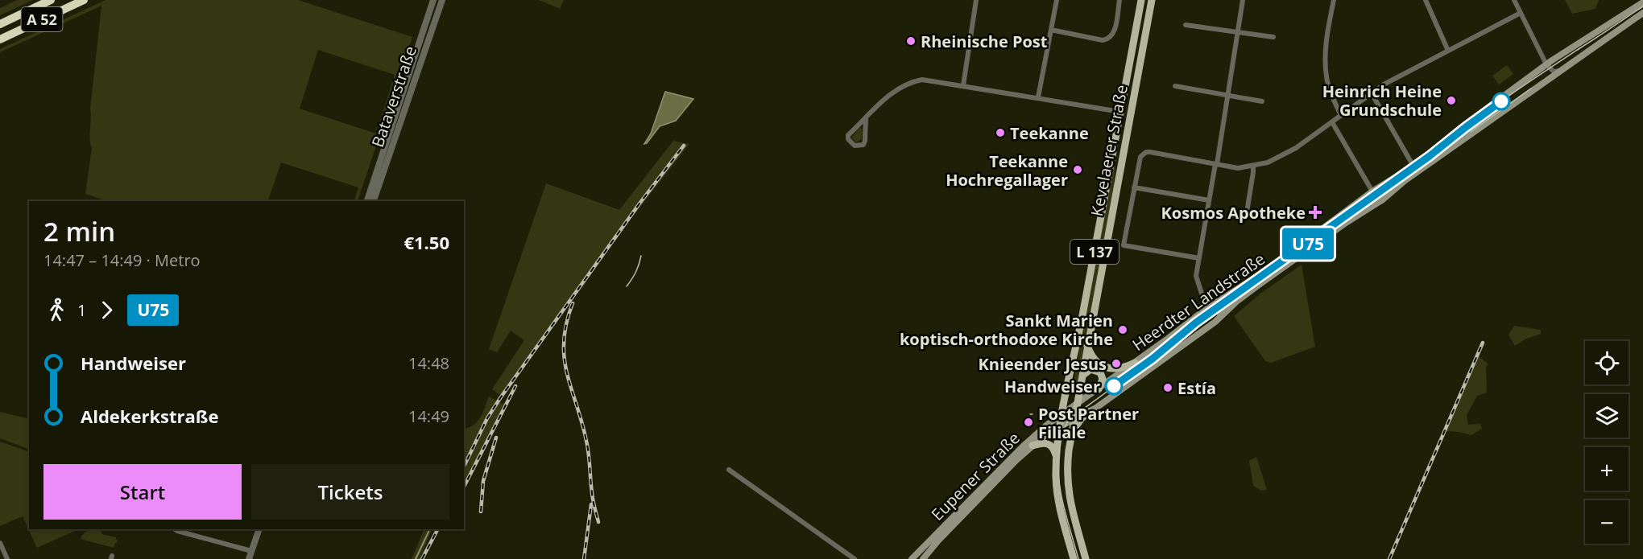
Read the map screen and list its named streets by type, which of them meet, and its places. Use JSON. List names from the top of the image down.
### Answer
{
  "streets": {
    "highway": ["A 52"],
    "main road": [
      "Kevelaerer Straße",
      "L 137",
      "Heerdter Landstraße",
      "Eupener Straße"
    ],
    "street": ["Bataverstraße"]
  },
  "crossings": [
    ["Kevelaerer Straße", "L 137"],
    ["Kevelaerer Straße", "Heerdter Landstraße"],
    ["Kevelaerer Straße", "Eupener Straße"],
    ["L 137", "Heerdter Landstraße"],
    ["L 137", "Eupener Straße"],
    ["Heerdter Landstraße", "Eupener Straße"]
  ],
  "places": {
    "other": [
      "Rheinische Post",
      "Heinrich Heine Grundschule",
      "Teekanne",
      "Teekanne Hochregallager",
      "Sankt Marien koptisch-orthodoxe Kirche",
      "Knieender Jesus",
      "Handweiser",
      "Estía",
      "Post Partner Filiale"
    ],
    "health": ["Kosmos Apotheke"]
  },
  "lines": ["metro line U75"],
  "page": {
    "on_map": "U75",
    "heading": ["2 min", "14:47 – 14:49 · Metro", "€1.50"],
    "legs": ["1", "U75"],
    "list": [
      {
        "name": "Handweiser",
        "value": "14:48"
      },
      {
        "name": "Aldekerkstraße",
        "value": "14:49"
      }
    ],
    "map_buttons": ["+", "−"],
    "buttons": ["Start", "Tickets"]
  }
}
